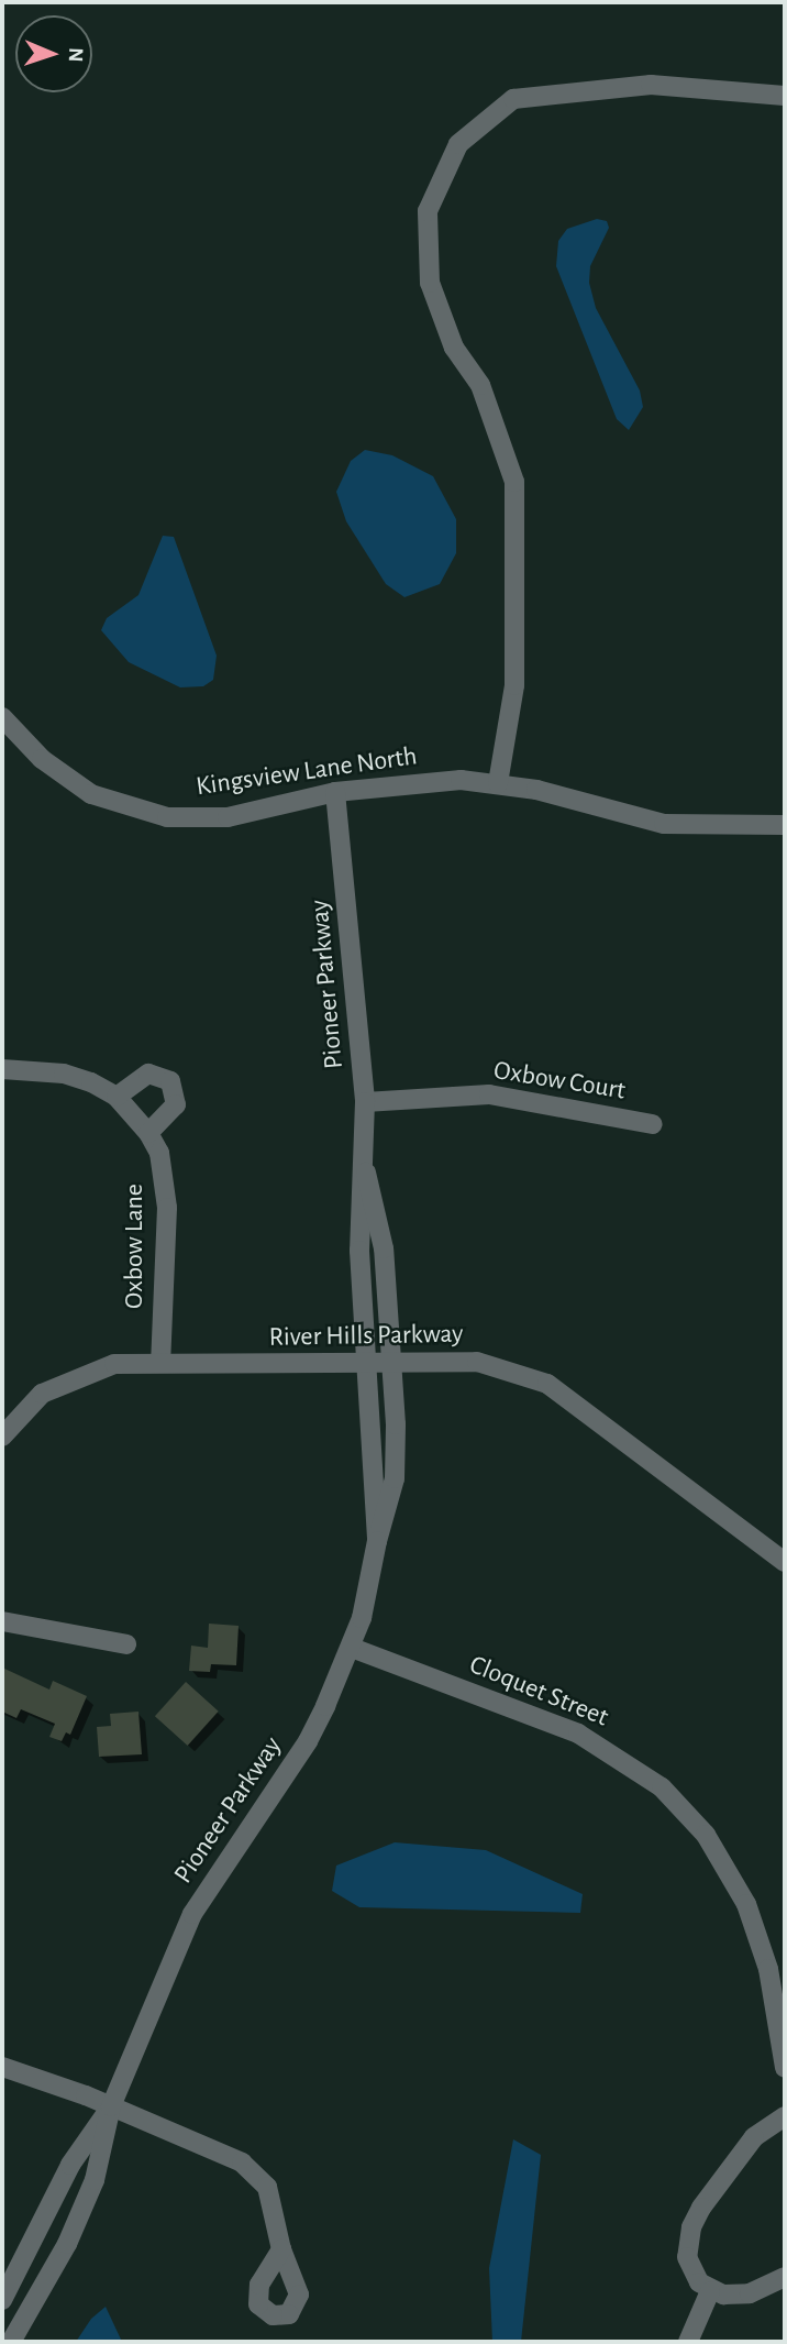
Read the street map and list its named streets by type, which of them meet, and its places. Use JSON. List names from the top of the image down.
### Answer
{
  "streets": {
    "street": [
      "Kingsview Lane North",
      "Pioneer Parkway",
      "Oxbow Court",
      "Oxbow Lane",
      "River Hills Parkway",
      "Cloquet Street"
    ]
  },
  "crossings": [
    ["Kingsview Lane North", "Pioneer Parkway"],
    ["Pioneer Parkway", "Oxbow Court"],
    ["Pioneer Parkway", "River Hills Parkway"],
    ["Pioneer Parkway", "Cloquet Street"],
    ["Oxbow Lane", "River Hills Parkway"]
  ],
  "north": "right"
}
